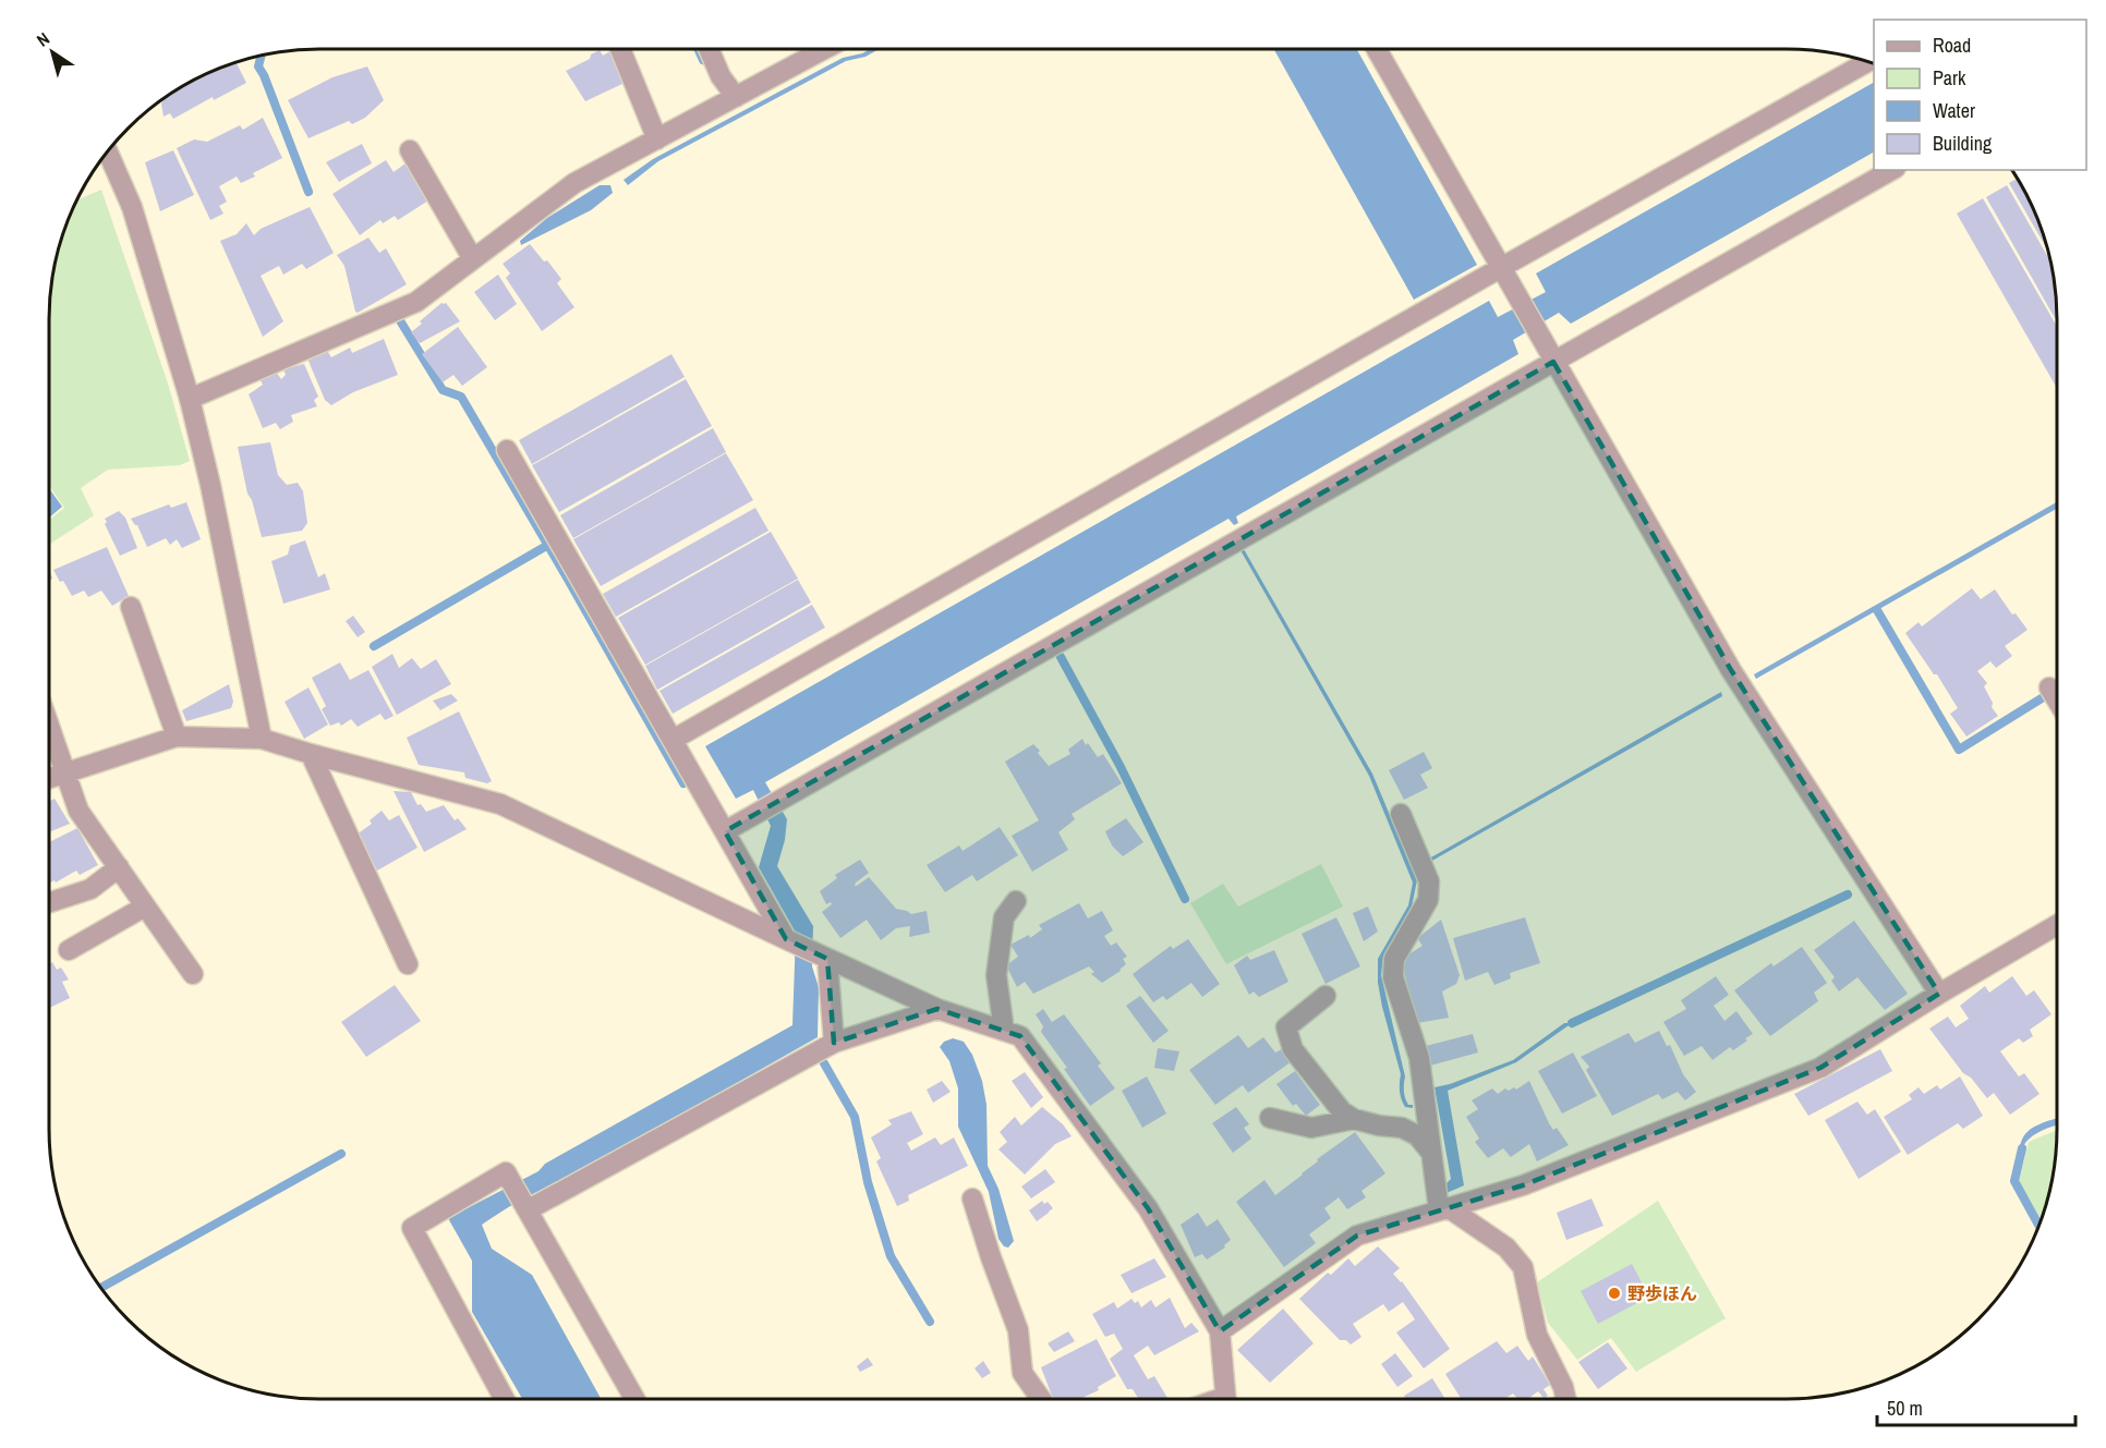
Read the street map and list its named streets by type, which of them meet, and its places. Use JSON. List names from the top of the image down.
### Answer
{
  "places": ["野歩ほん"],
  "legend": [
    "Road",
    "Park",
    "Water",
    "Building"
  ],
  "scale_bar": "50 m",
  "north": "top left"
}
